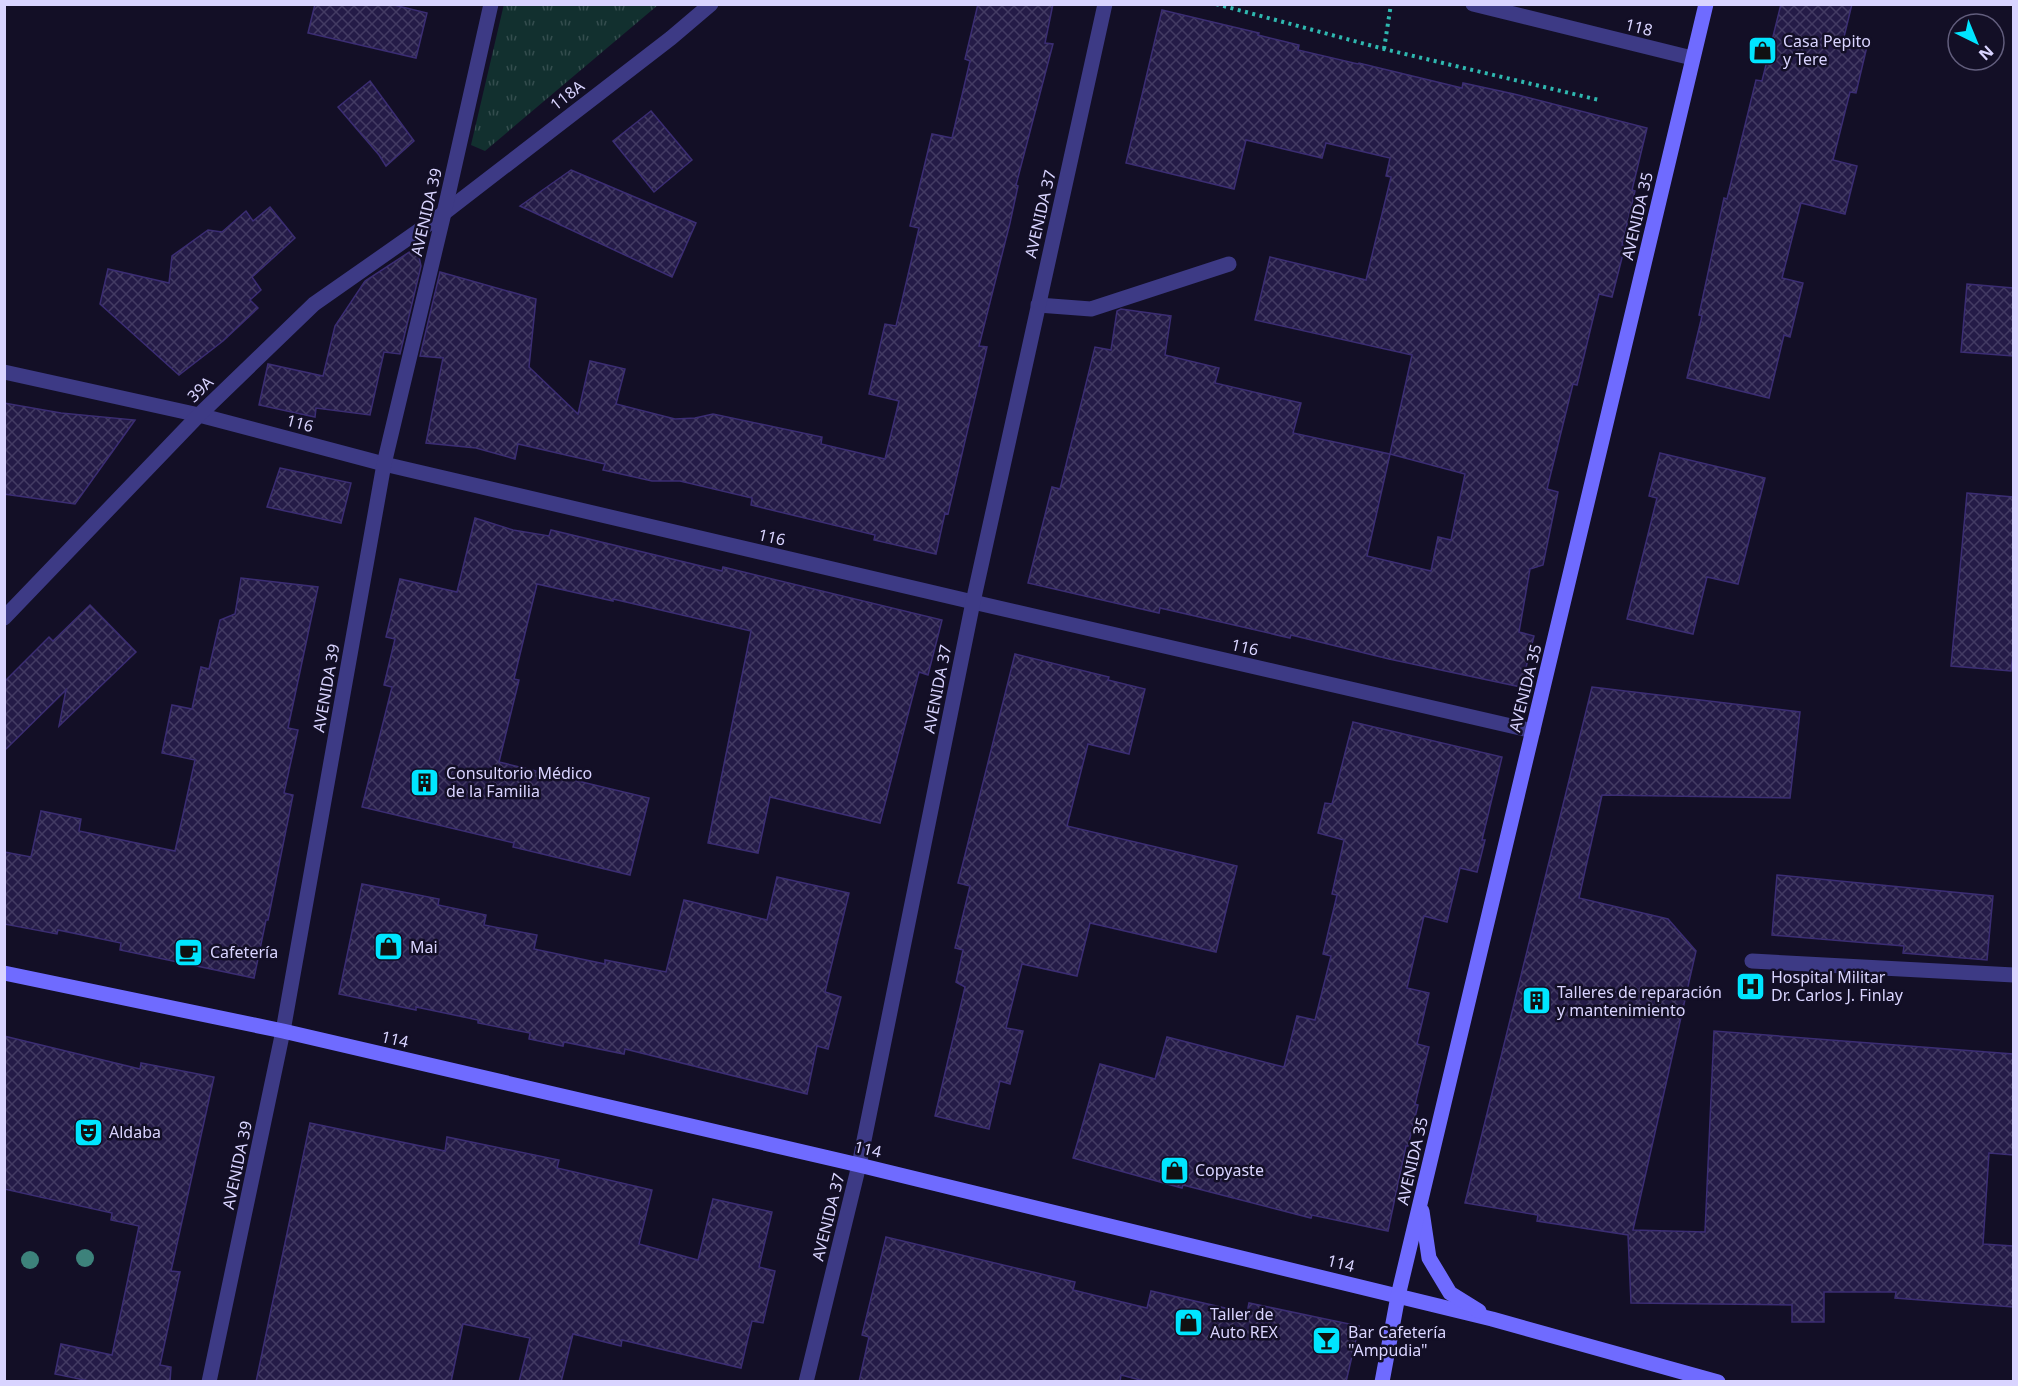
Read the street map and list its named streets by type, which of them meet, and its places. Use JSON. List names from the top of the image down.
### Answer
{
  "streets": {
    "main road": ["AVENIDA 35", "114"],
    "street": [
      "118",
      "118A",
      "AVENIDA 39",
      "AVENIDA 37",
      "39A",
      "116"
    ]
  },
  "crossings": [
    ["118", "AVENIDA 35"],
    ["118A", "AVENIDA 39"],
    ["118A", "39A"],
    ["AVENIDA 39", "39A"],
    ["AVENIDA 39", "116"],
    ["AVENIDA 39", "114"],
    ["AVENIDA 37", "116"],
    ["AVENIDA 37", "114"],
    ["AVENIDA 35", "116"],
    ["AVENIDA 35", "114"],
    ["39A", "116"]
  ],
  "places": {
    "shop": [
      "Casa Pepito y Tere",
      "Mai",
      "Copyaste",
      "Taller de Auto REX"
    ],
    "building": ["Consultorio Médico de la Familia", "Talleres de reparación y mantenimiento"],
    "cafe": ["Cafetería"],
    "hospital": ["Hospital Militar Dr. Carlos J. Finlay"],
    "theatre": ["Aldaba"],
    "bar": ["Bar Cafetería \"Ampudia\""]
  },
  "north": "bottom right"
}
